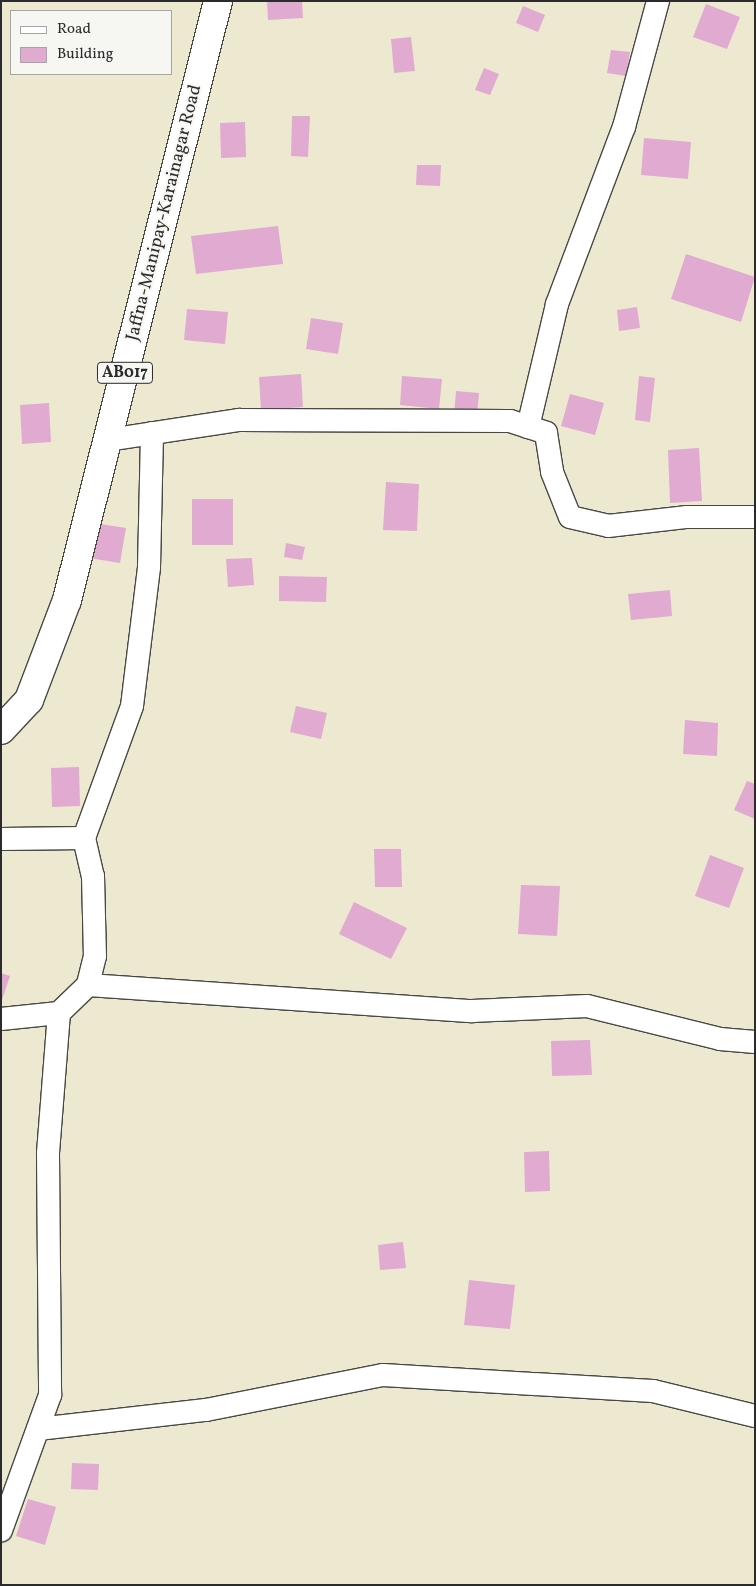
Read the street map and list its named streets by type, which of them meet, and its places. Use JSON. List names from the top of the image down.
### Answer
{
  "streets": {
    "main road": ["Jaffna-Manipay-Karainagar Road", "AB017"]
  },
  "legend": ["Road", "Building"]
}
